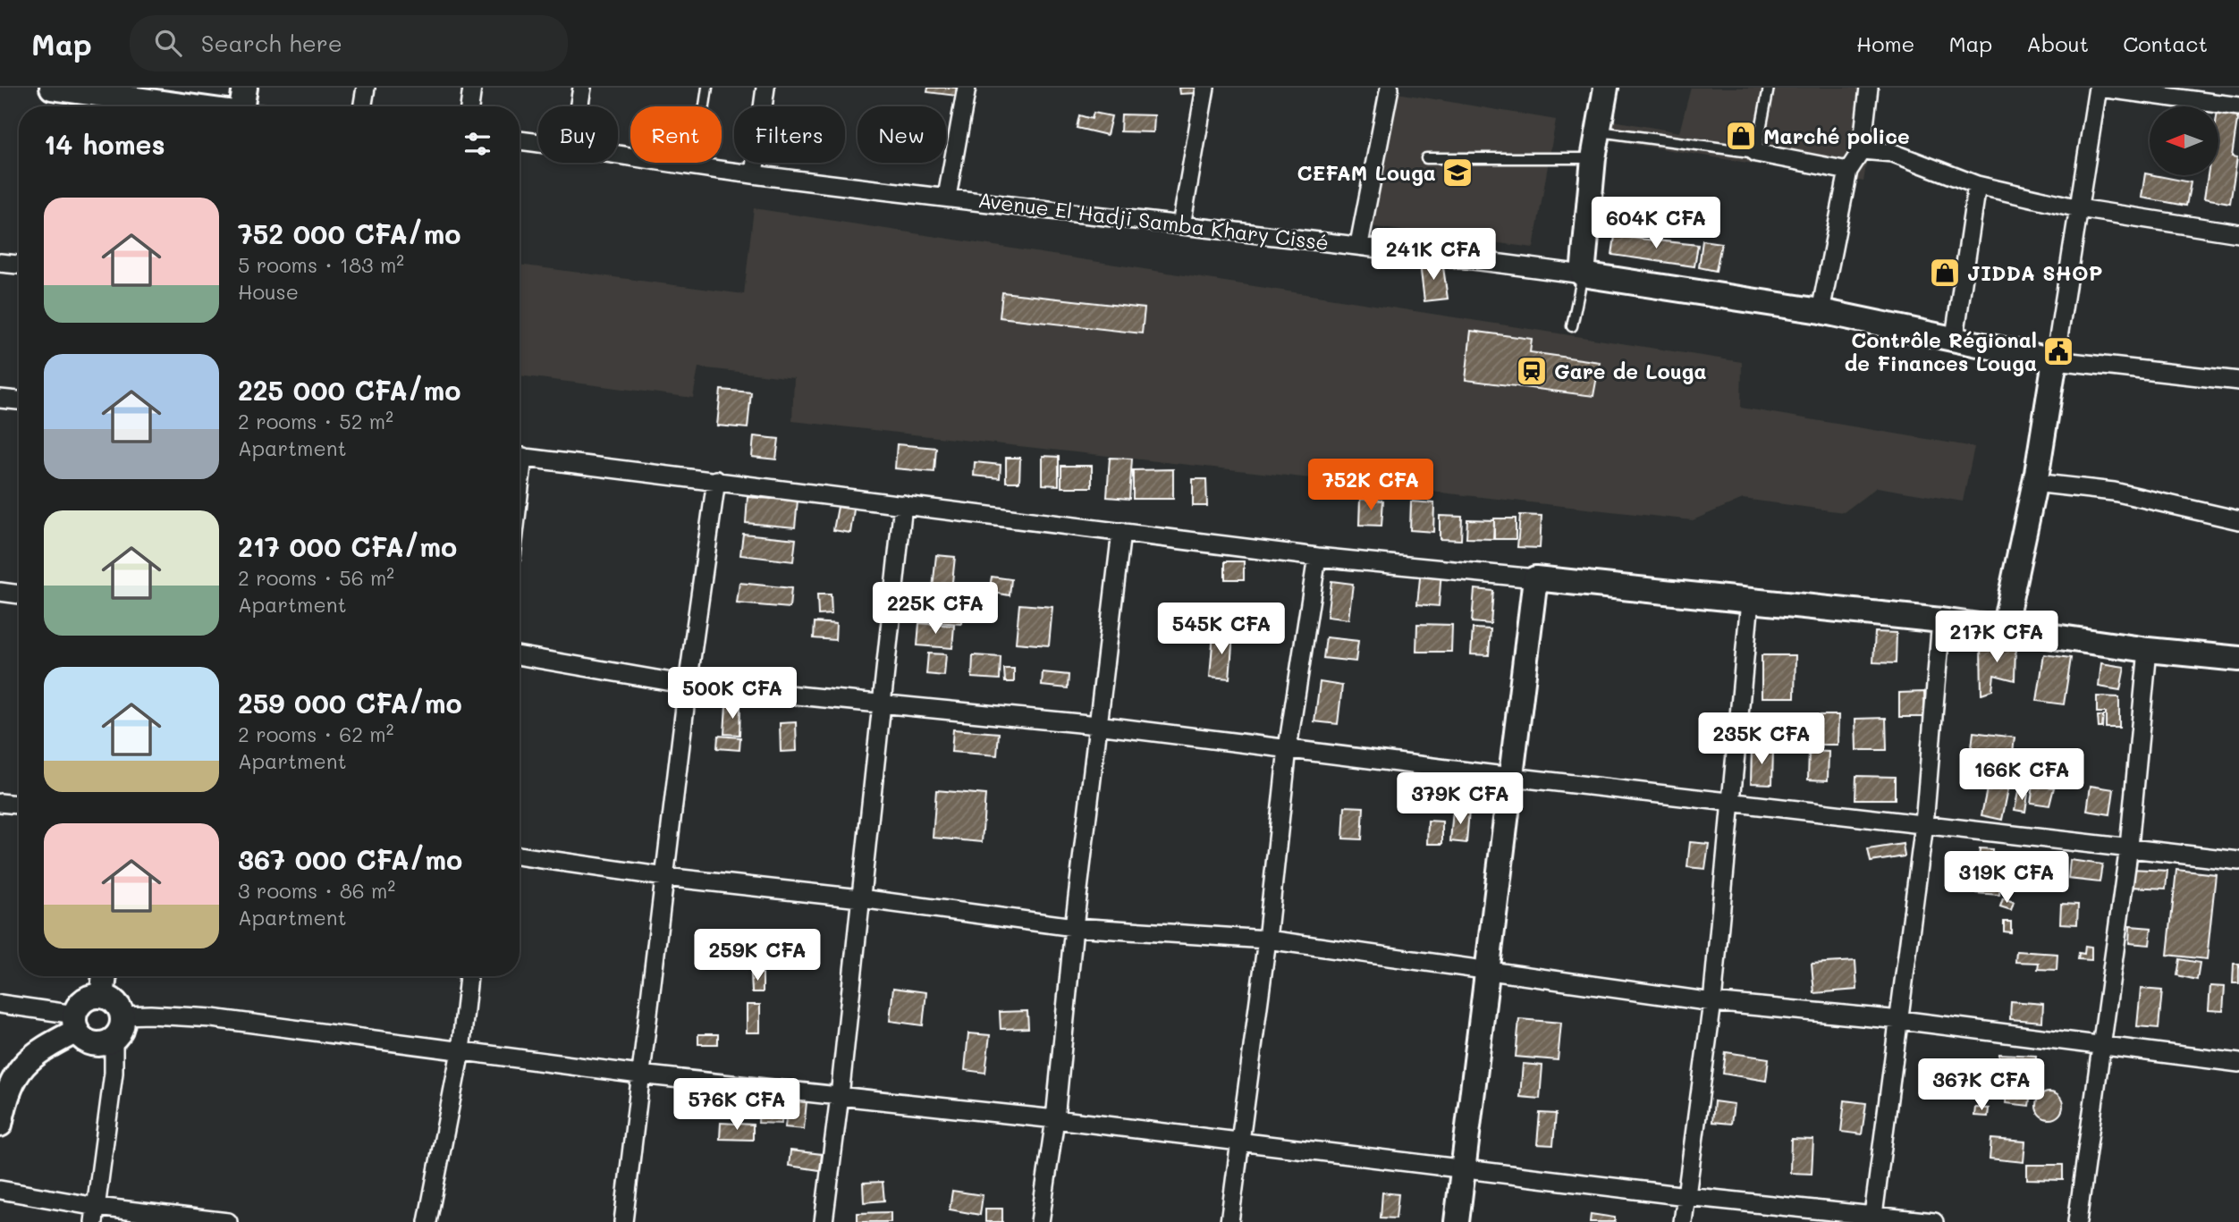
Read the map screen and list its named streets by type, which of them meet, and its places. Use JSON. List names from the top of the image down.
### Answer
{
  "streets": {
    "street": ["Avenue El Hadji Samba Khary Cissé"]
  },
  "places": {
    "shop": ["Marché police", "JIDDA SHOP"],
    "school or university": ["CEFAM Louga"],
    "public building": ["Contrôle Régional de Finances Louga"],
    "station": ["Gare de Louga"]
  },
  "north": "left",
  "page": {
    "header": "Map",
    "search": "Search here",
    "nav": [
      "Home",
      "Map",
      "About",
      "Contact"
    ],
    "chip": [
      "Buy",
      "Rent",
      "Filters",
      "New"
    ],
    "heading": "14 homes",
    "list": [
      {
        "name": "752 000 CFA/mo",
        "note": "5 rooms · 183 m² · House"
      },
      {
        "name": "225 000 CFA/mo",
        "note": "2 rooms · 52 m² · Apartment"
      },
      {
        "name": "217 000 CFA/mo",
        "note": "2 rooms · 56 m² · Apartment"
      },
      {
        "name": "259 000 CFA/mo",
        "note": "2 rooms · 62 m² · Apartment"
      },
      {
        "name": "367 000 CFA/mo",
        "note": "3 rooms · 86 m² · Apartment"
      }
    ],
    "price": [
      "604K CFA",
      "241K CFA",
      "752K CFA",
      "225K CFA",
      "545K CFA",
      "217K CFA",
      "500K CFA",
      "235K CFA",
      "166K CFA",
      "379K CFA",
      "319K CFA",
      "259K CFA",
      "367K CFA",
      "576K CFA"
    ]
  }
}
